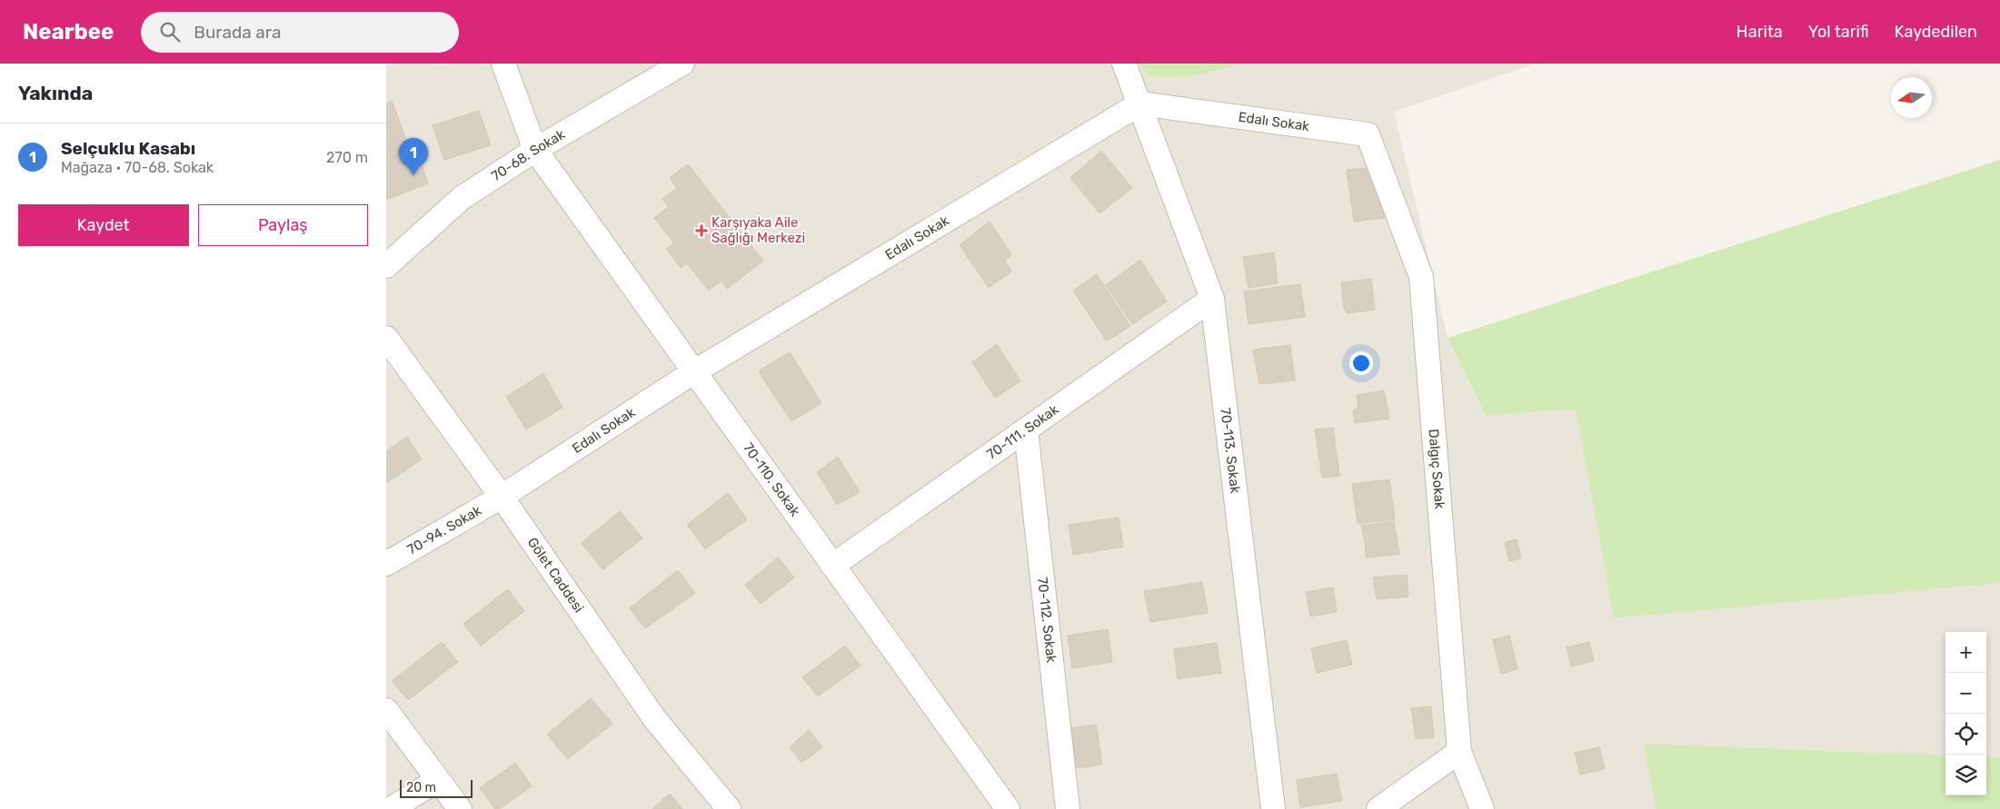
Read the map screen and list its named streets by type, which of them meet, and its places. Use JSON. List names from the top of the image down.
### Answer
{
  "streets": {
    "street": [
      "Edalı Sokak",
      "70-68. Sokak",
      "70-111. Sokak",
      "70-113. Sokak",
      "Dalgıç Sokak",
      "70-110. Sokak",
      "70-94. Sokak",
      "Gölet Caddesi",
      "70-112. Sokak"
    ]
  },
  "crossings": [
    ["Edalı Sokak", "70-113. Sokak"],
    ["Edalı Sokak", "Dalgıç Sokak"],
    ["Edalı Sokak", "70-110. Sokak"],
    ["Edalı Sokak", "70-94. Sokak"],
    ["Edalı Sokak", "Gölet Caddesi"],
    ["70-68. Sokak", "70-110. Sokak"],
    ["70-111. Sokak", "70-113. Sokak"],
    ["70-111. Sokak", "70-110. Sokak"],
    ["70-111. Sokak", "70-112. Sokak"],
    ["70-94. Sokak", "Gölet Caddesi"]
  ],
  "places": {
    "health": ["Karşıyaka Aile Sağlığı Merkezi"]
  },
  "scale_bar": "20 m",
  "north": "left",
  "page": {
    "header": "Nearbee",
    "search": "Burada ara",
    "nav": ["Harita", "Yol tarifi", "Kaydedilen"],
    "heading": "Yakında",
    "list": [
      {
        "mark": "1",
        "name": "Selçuklu Kasabı",
        "note": "Mağaza · 70-68. Sokak",
        "value": "270 m"
      }
    ],
    "pins": "1",
    "buttons": ["Kaydet", "Paylaş"],
    "map_buttons": ["+", "−"],
    "scale": "20 m"
  }
}
